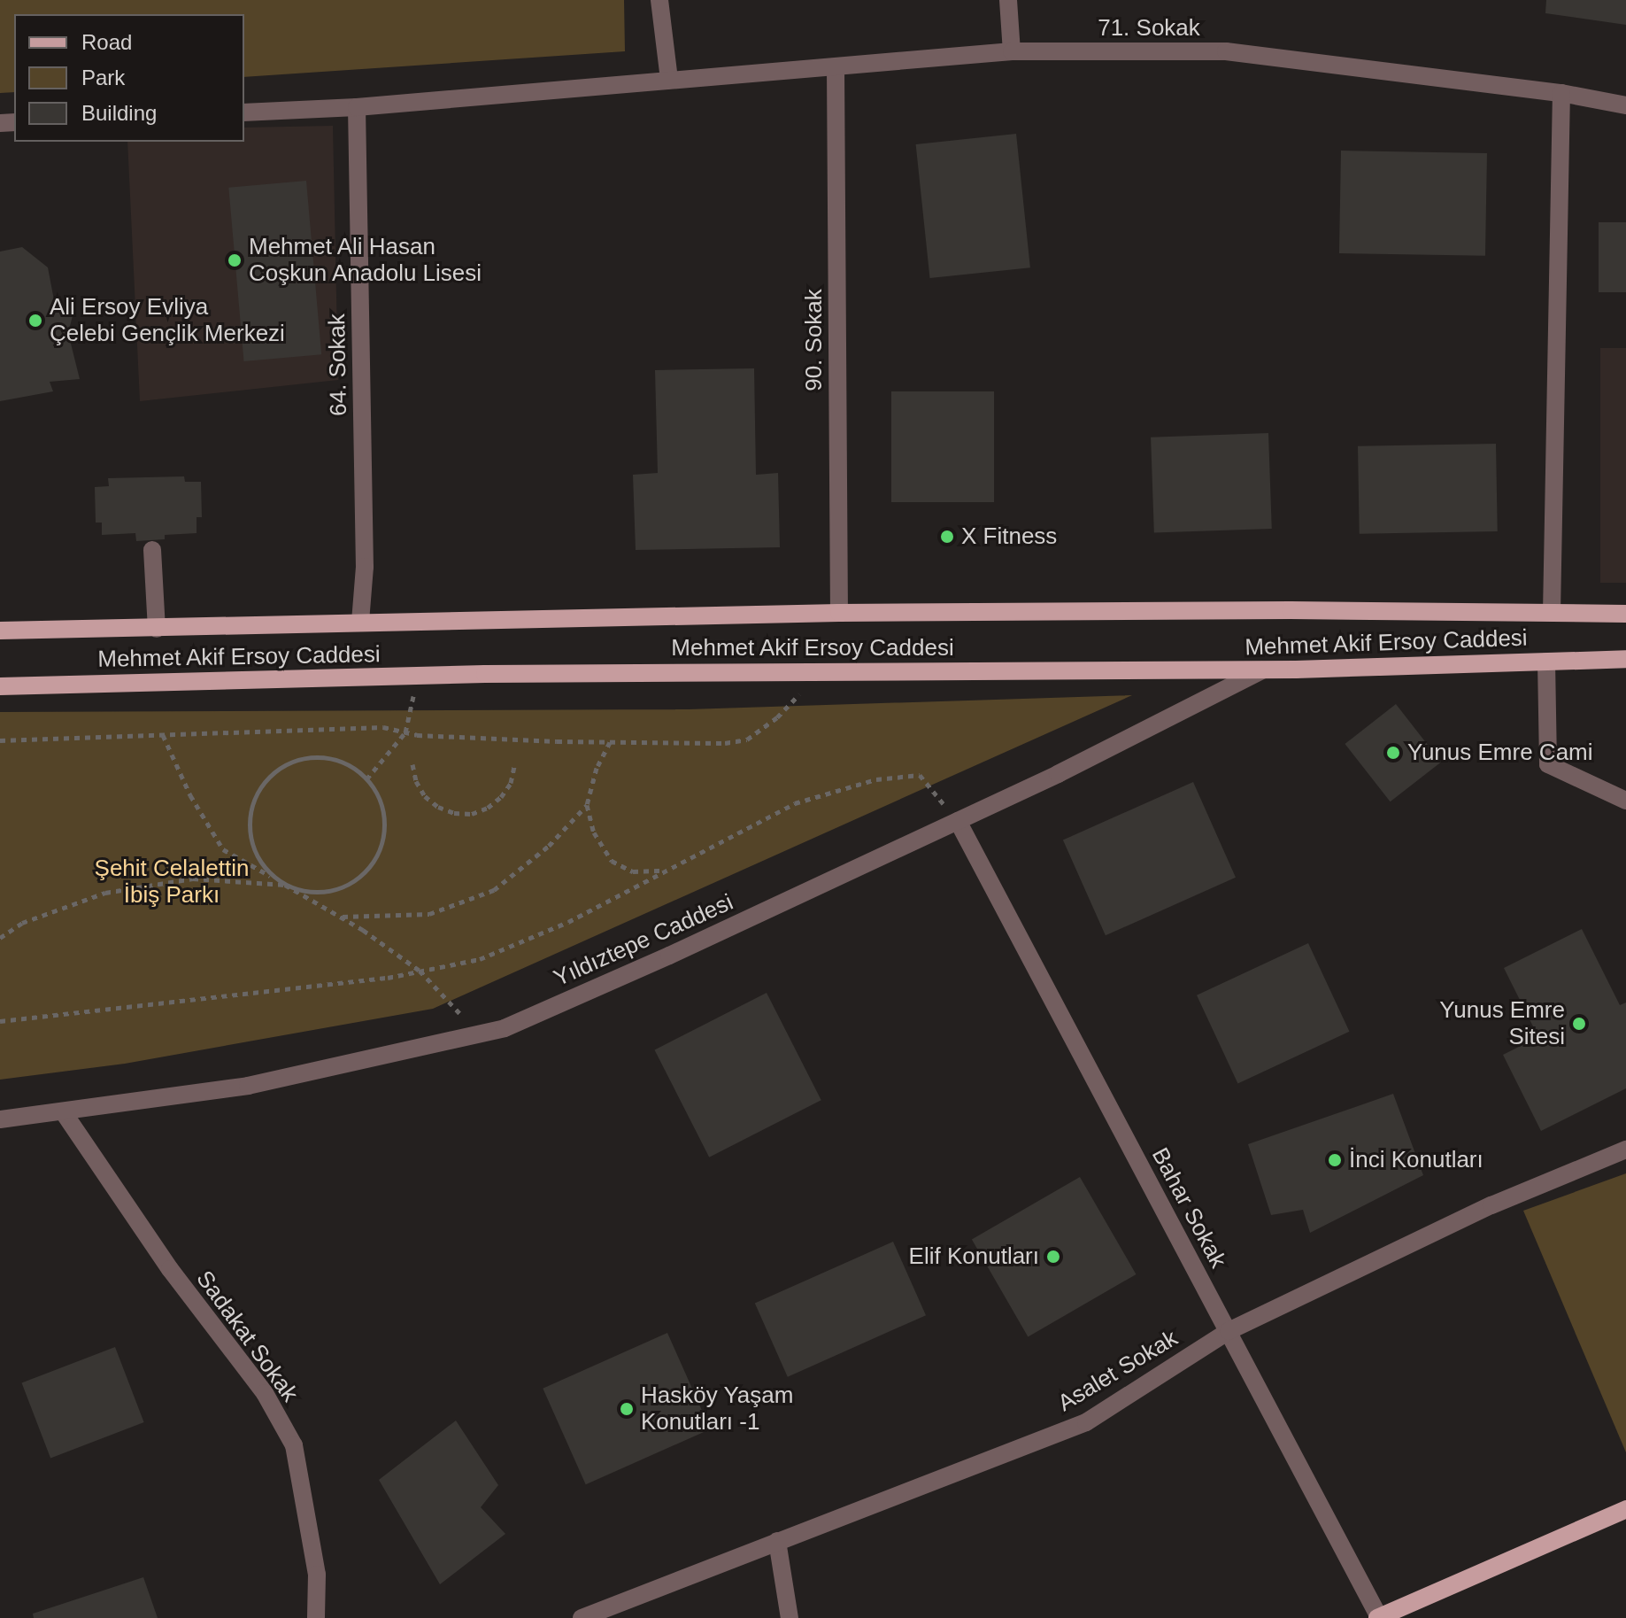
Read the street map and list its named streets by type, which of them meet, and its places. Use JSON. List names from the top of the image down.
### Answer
{
  "streets": {
    "main road": ["Mehmet Akif Ersoy Caddesi"],
    "street": [
      "71. Sokak",
      "90. Sokak",
      "64. Sokak",
      "Yıldıztepe Caddesi",
      "Bahar Sokak",
      "Sadakat Sokak",
      "Asalet Sokak"
    ]
  },
  "crossings": [
    ["71. Sokak", "90. Sokak"],
    ["71. Sokak", "64. Sokak"],
    ["90. Sokak", "Mehmet Akif Ersoy Caddesi"],
    ["64. Sokak", "Mehmet Akif Ersoy Caddesi"],
    ["Mehmet Akif Ersoy Caddesi", "Yıldıztepe Caddesi"],
    ["Yıldıztepe Caddesi", "Bahar Sokak"],
    ["Yıldıztepe Caddesi", "Sadakat Sokak"],
    ["Bahar Sokak", "Asalet Sokak"]
  ],
  "parks": ["Şehit Celalettin İbiş Parkı"],
  "places": [
    "Mehmet Ali Hasan Coşkun Anadolu Lisesi",
    "Ali Ersoy Evliya Çelebi Gençlik Merkezi",
    "X Fitness",
    "Yunus Emre Cami",
    "Yunus Emre Sitesi",
    "İnci Konutları",
    "Elif Konutları",
    "Hasköy Yaşam Konutları -1"
  ],
  "legend": ["Road", "Park", "Building"]
}
